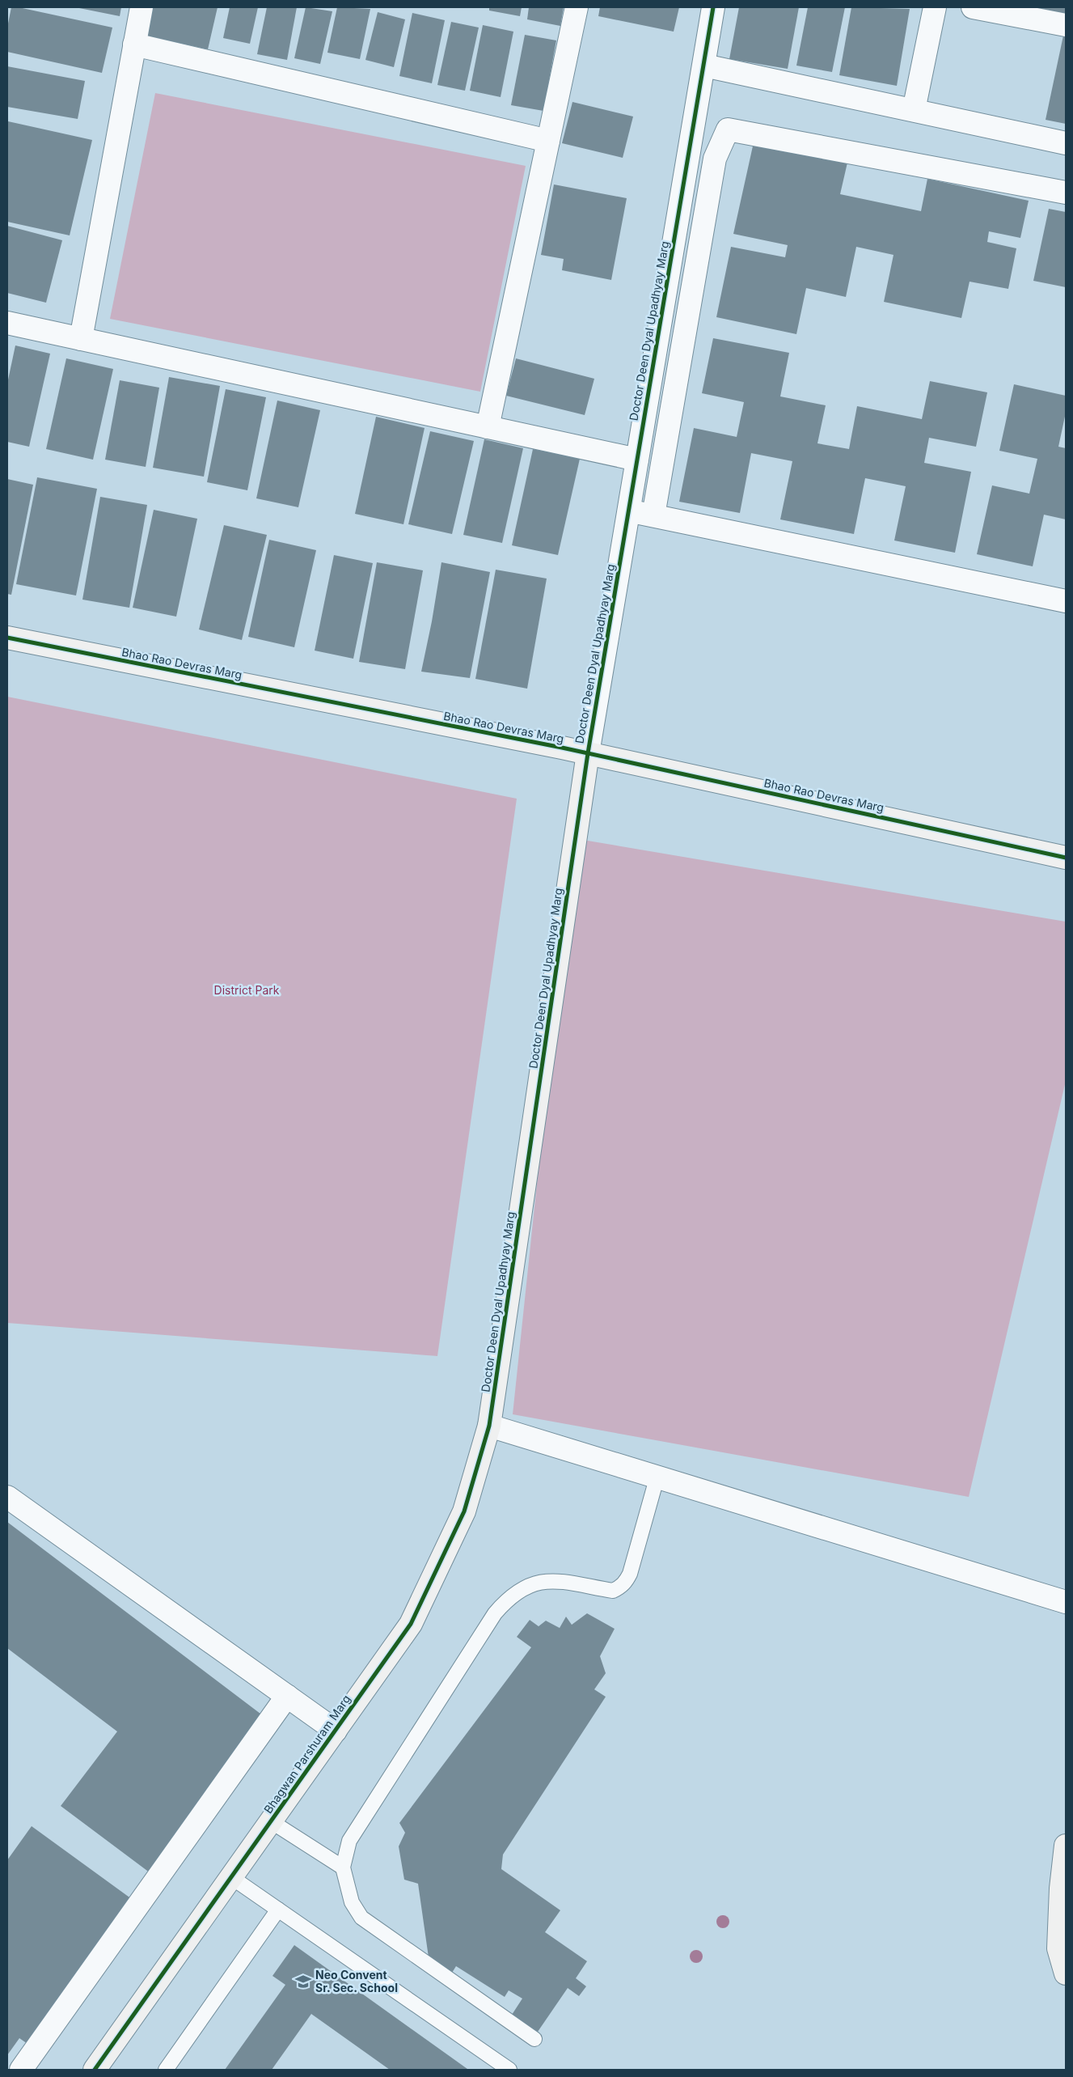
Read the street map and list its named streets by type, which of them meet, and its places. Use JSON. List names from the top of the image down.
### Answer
{
  "streets": {
    "street": ["Doctor Deen Dyal Upadhyay Marg", "Bhao Rao Devras Marg", "Bhagwan Parshuram Marg"]
  },
  "crossings": [
    ["Doctor Deen Dyal Upadhyay Marg", "Bhao Rao Devras Marg"],
    ["Doctor Deen Dyal Upadhyay Marg", "Bhagwan Parshuram Marg"]
  ],
  "parks": ["District Park"],
  "places": {
    "school or university": ["Neo Convent Sr. Sec. School"]
  }
}
